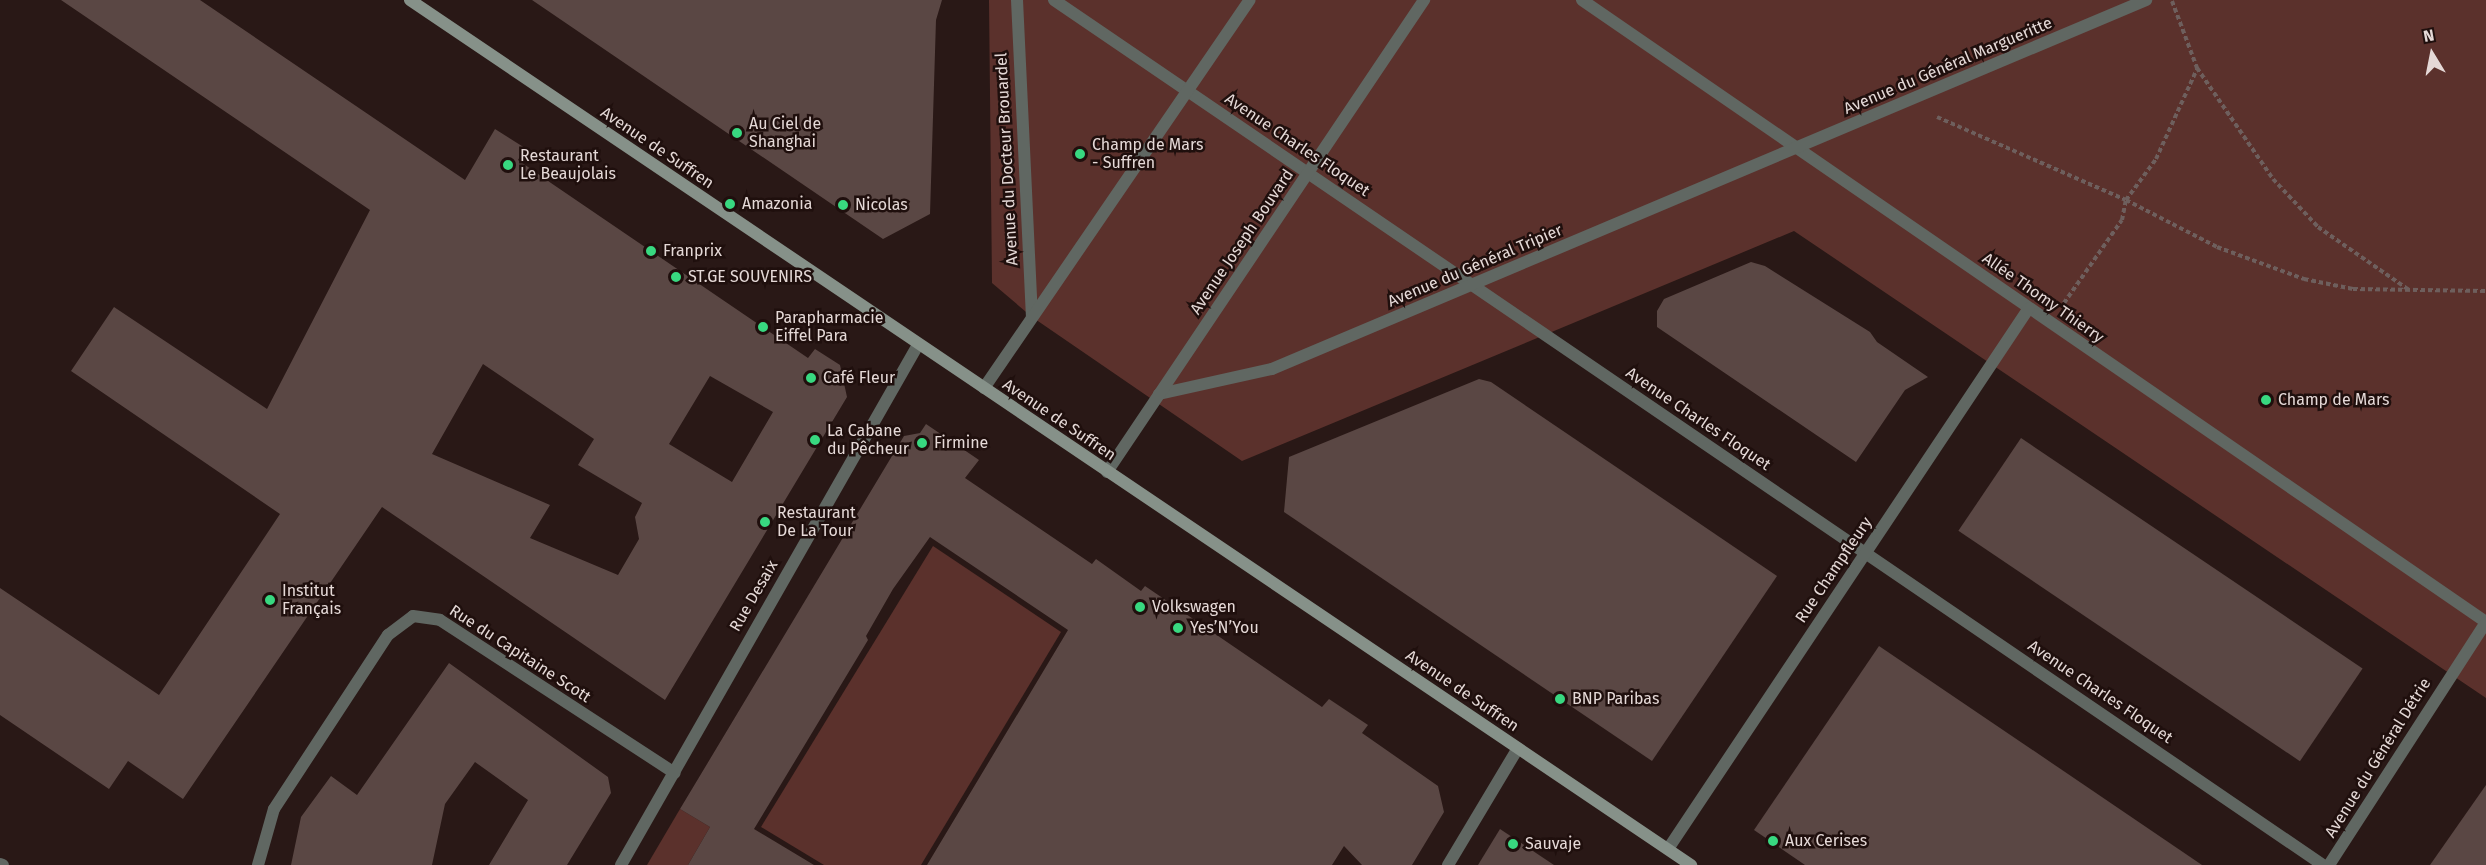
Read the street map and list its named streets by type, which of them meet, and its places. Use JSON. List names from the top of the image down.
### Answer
{
  "streets": {
    "main road": ["Avenue de Suffren"],
    "street": [
      "Avenue du Général Margueritte",
      "Avenue Charles Floquet",
      "Avenue du Docteur Brouardel",
      "Avenue Joseph Bouvard",
      "Avenue du Général Tripier",
      "Allée Thomy Thierry",
      "Rue Champfleury",
      "Rue Desaix",
      "Rue du Capitaine Scott",
      "Avenue du Général Détrie"
    ]
  },
  "crossings": [
    ["Avenue du Général Margueritte", "Avenue du Général Tripier"],
    ["Avenue du Général Margueritte", "Allée Thomy Thierry"],
    ["Avenue Charles Floquet", "Avenue Joseph Bouvard"],
    ["Avenue Charles Floquet", "Avenue du Général Tripier"],
    ["Avenue Charles Floquet", "Rue Champfleury"],
    ["Avenue de Suffren", "Avenue Joseph Bouvard"],
    ["Avenue de Suffren", "Rue Champfleury"],
    ["Avenue de Suffren", "Rue Desaix"],
    ["Avenue Joseph Bouvard", "Avenue du Général Tripier"],
    ["Avenue du Général Tripier", "Allée Thomy Thierry"],
    ["Allée Thomy Thierry", "Rue Champfleury"],
    ["Allée Thomy Thierry", "Avenue du Général Détrie"],
    ["Rue Desaix", "Rue du Capitaine Scott"]
  ],
  "places": [
    "Au Ciel de Shanghai",
    "Champ de Mars - Suffren",
    "Restaurant Le Beaujolais",
    "Amazonia",
    "Nicolas",
    "Franprix",
    "ST.GE SOUVENIRS",
    "Parapharmacie Eiffel Para",
    "Café Fleur",
    "Champ de Mars",
    "La Cabane du Pêcheur",
    "Firmine",
    "Restaurant De La Tour",
    "Institut Français",
    "Volkswagen",
    "Yes’N’You",
    "BNP Paribas",
    "Aux Cerises",
    "Sauvaje"
  ],
  "north": "top"
}
